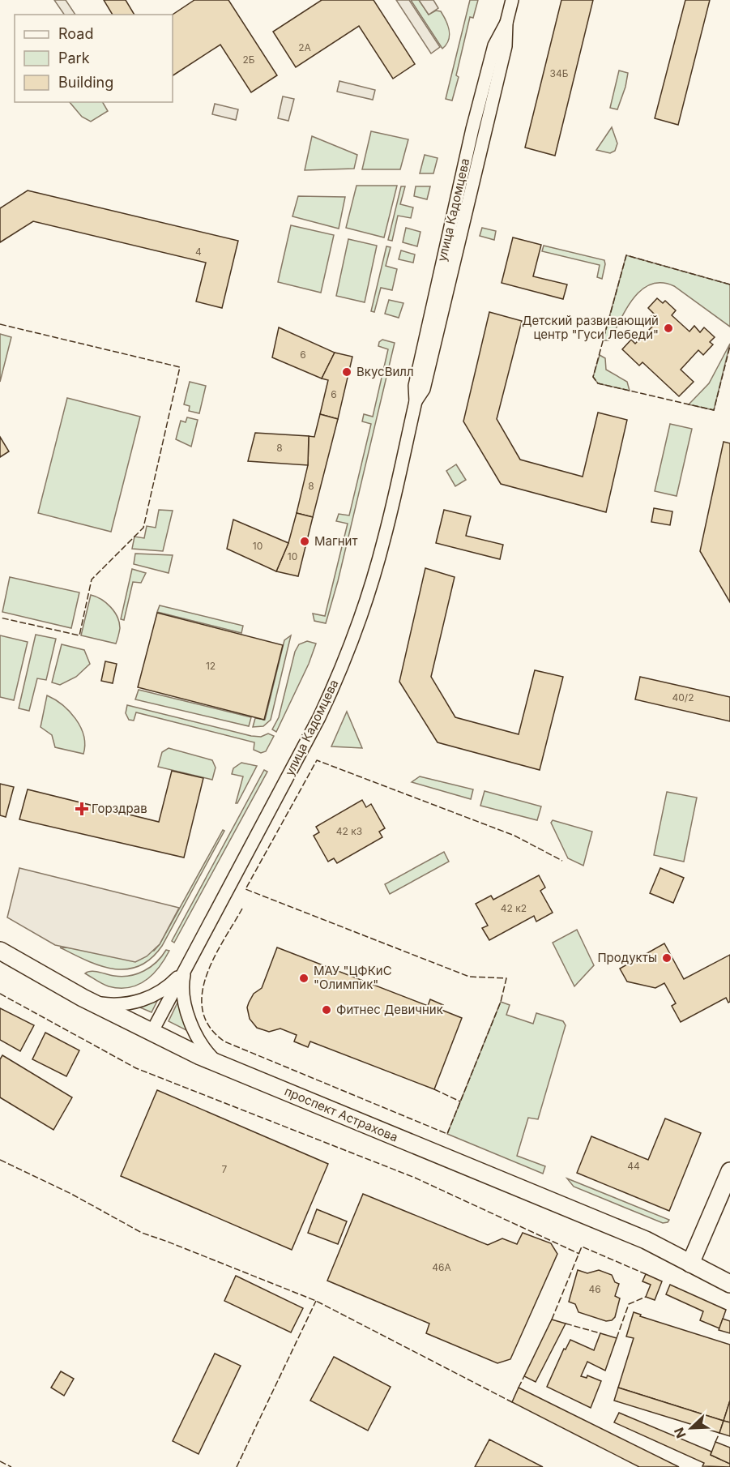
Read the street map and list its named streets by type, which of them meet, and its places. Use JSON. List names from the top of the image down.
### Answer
{
  "streets": {
    "street": ["улица Кадомцева", "проспект Астрахова"]
  },
  "crossings": [
    ["улица Кадомцева", "проспект Астрахова"]
  ],
  "places": {
    "other": [
      "Детский развивающий центр \"Гуси Лебеди\"",
      "ВкусВилл",
      "Магнит",
      "Продукты",
      "МАУ \"ЦФКиС \"Олимпик\"",
      "Фитнес Девичник"
    ],
    "health": ["Горздрав"]
  },
  "house_numbers": [
    "2А",
    "2Б",
    "34Б",
    "4",
    "6",
    "6",
    "8",
    "8",
    "10",
    "10",
    "12",
    "40/2",
    "42 к3",
    "42 к2",
    "44",
    "7",
    "46А",
    "46"
  ],
  "legend": ["Road", "Park", "Building"],
  "north": "bottom left"
}
